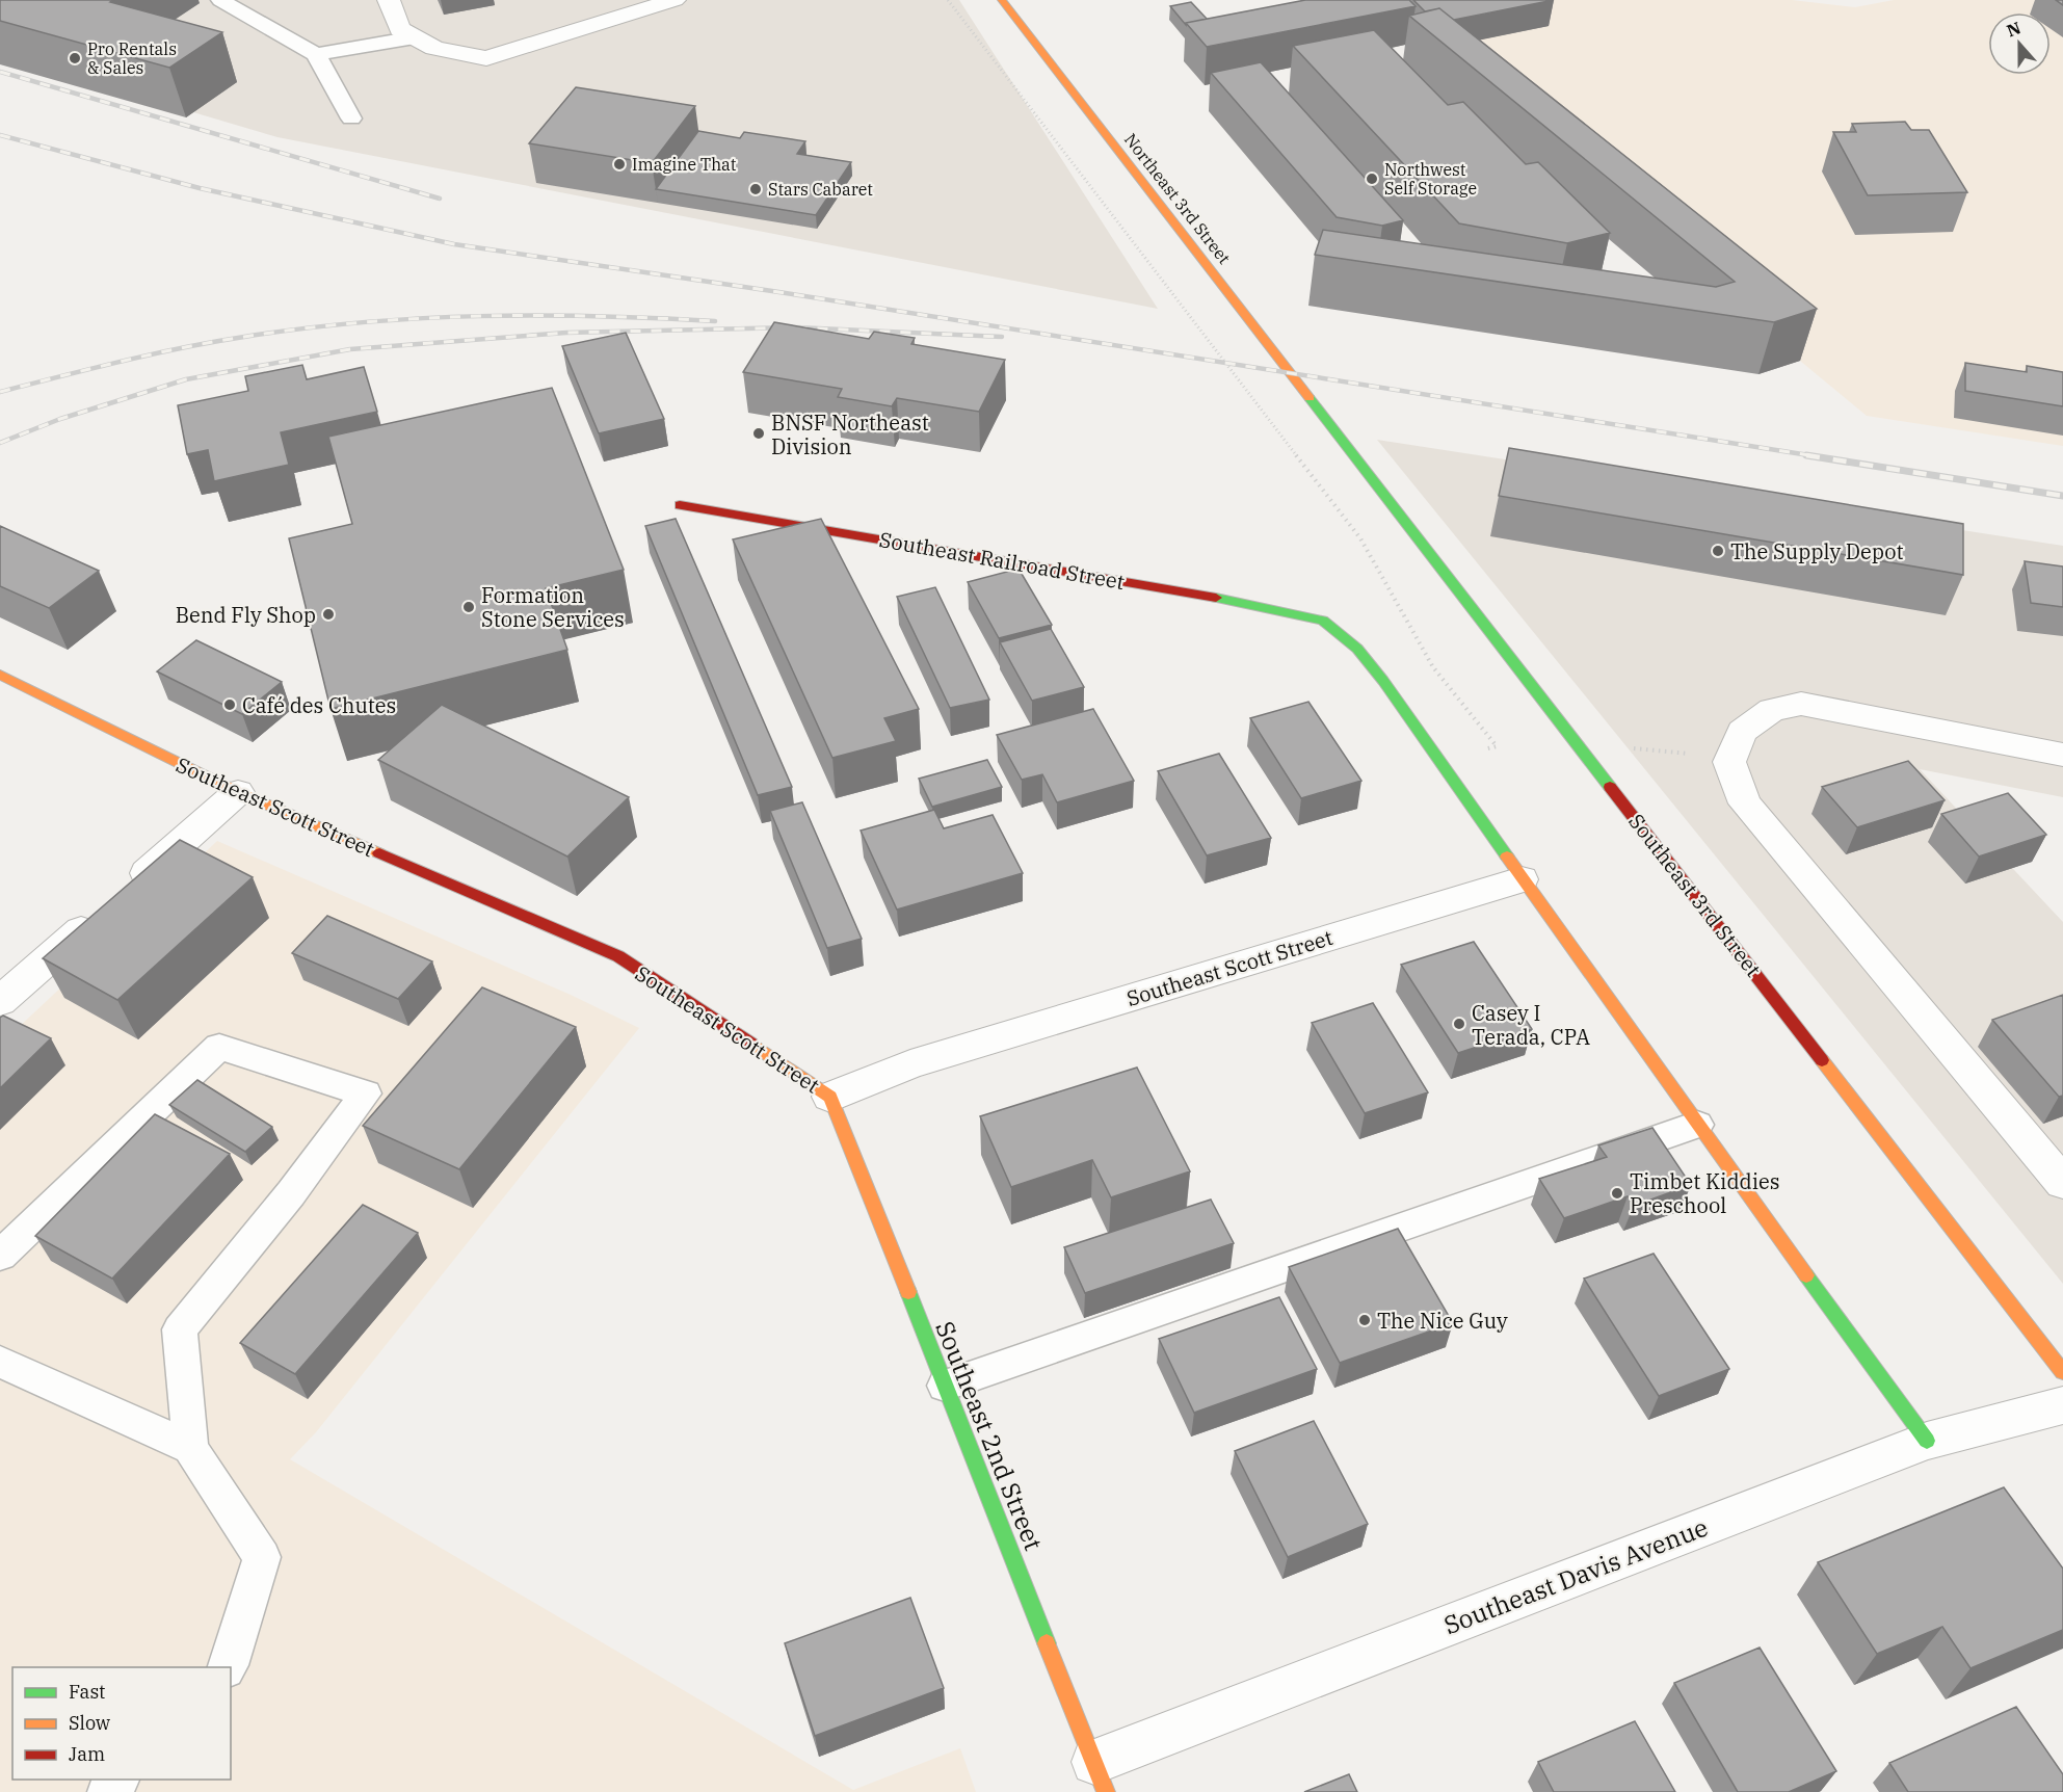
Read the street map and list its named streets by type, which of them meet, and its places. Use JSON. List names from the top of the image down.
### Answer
{
  "streets": {
    "street": [
      "Northeast 3rd Street",
      "Southeast Railroad Street",
      "Southeast Scott Street",
      "Southeast 3rd Street",
      "Southeast 2nd Street",
      "Southeast Davis Avenue"
    ]
  },
  "crossings": [
    ["Northeast 3rd Street", "Southeast 3rd Street"],
    ["Southeast Scott Street", "Southeast 2nd Street"],
    ["Southeast 2nd Street", "Southeast Davis Avenue"]
  ],
  "places": [
    "Pro Rentals & Sales",
    "Imagine That",
    "Northwest Self Storage",
    "Stars Cabaret",
    "BNSF Northeast Division",
    "The Supply Depot",
    "Formation Stone Services",
    "Bend Fly Shop",
    "Café des Chutes",
    "Casey I Terada, CPA",
    "Timbet Kiddies Preschool",
    "The Nice Guy"
  ],
  "legend": ["Fast", "Slow", "Jam"],
  "north": "top"
}
